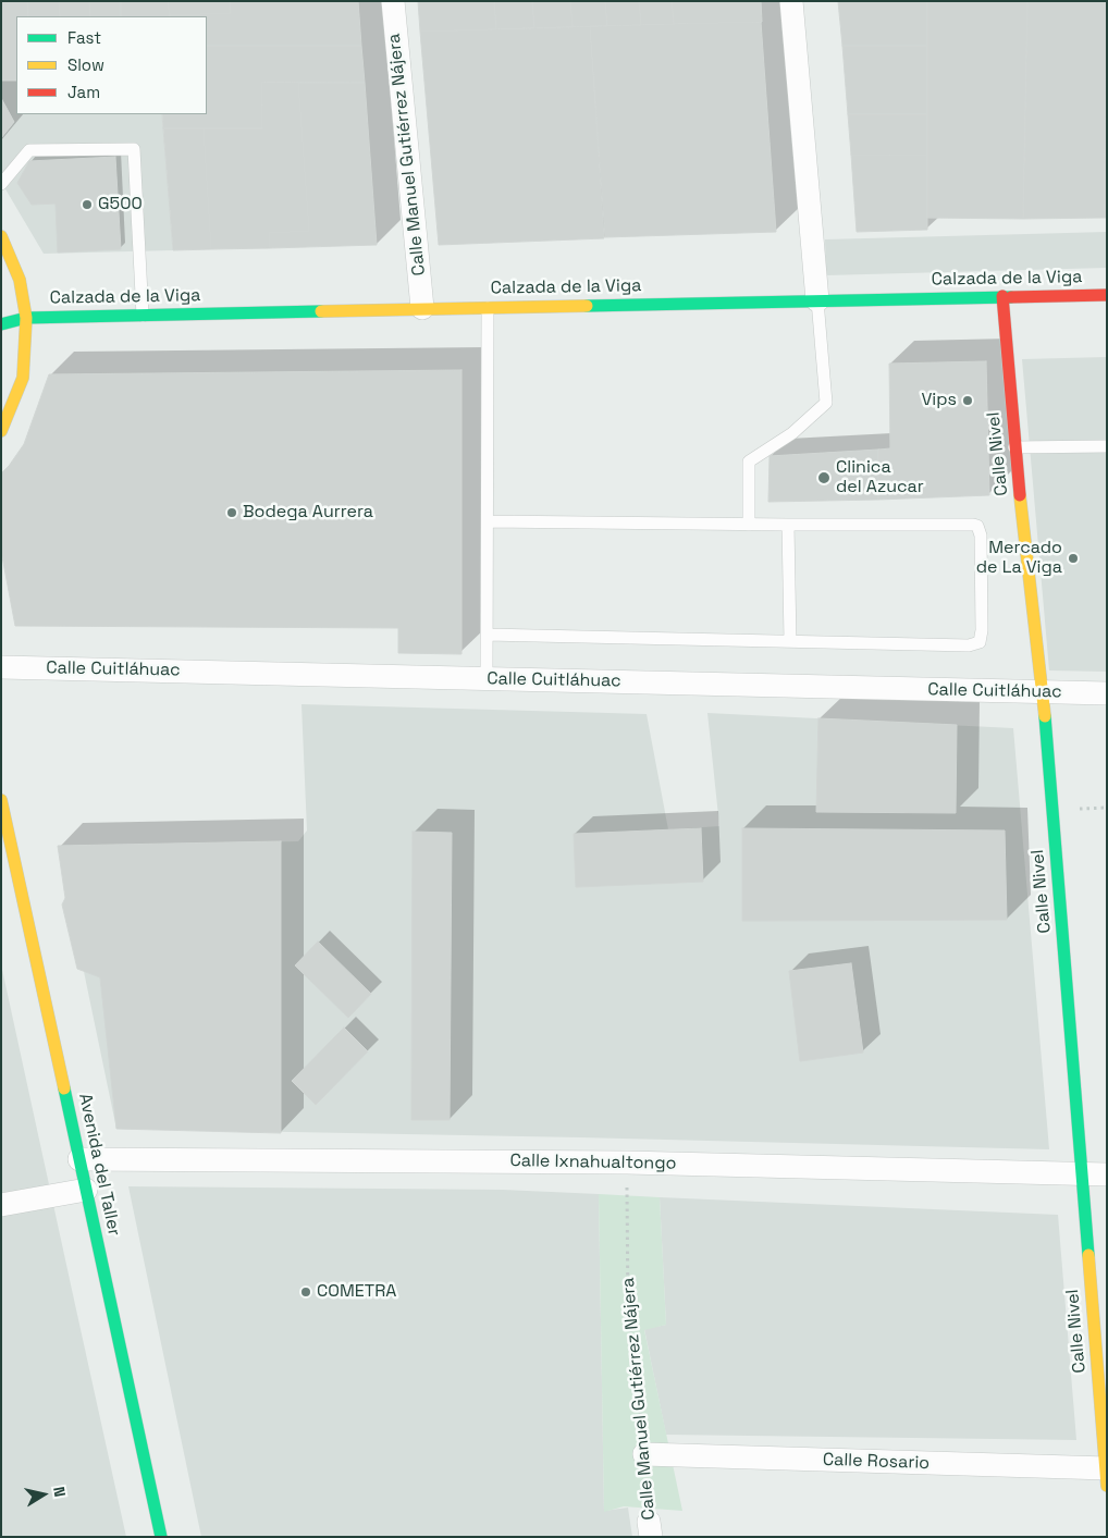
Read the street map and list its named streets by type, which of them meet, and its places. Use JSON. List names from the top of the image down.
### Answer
{
  "streets": {
    "main road": ["Calzada de la Viga", "Calle Nivel", "Avenida del Taller"],
    "street": [
      "Calle Manuel Gutiérrez Nájera",
      "Calle Cuitláhuac",
      "Calle Ixnahualtongo",
      "Calle Rosario"
    ]
  },
  "crossings": [
    ["Calle Manuel Gutiérrez Nájera", "Calzada de la Viga"],
    ["Calle Manuel Gutiérrez Nájera", "Calle Ixnahualtongo"],
    ["Calle Manuel Gutiérrez Nájera", "Calle Rosario"],
    ["Calzada de la Viga", "Calle Nivel"],
    ["Calle Nivel", "Calle Cuitláhuac"],
    ["Calle Nivel", "Calle Ixnahualtongo"],
    ["Calle Nivel", "Calle Rosario"],
    ["Calle Ixnahualtongo", "Avenida del Taller"]
  ],
  "places": [
    "G500",
    "Vips",
    "Clinica del Azucar",
    "Bodega Aurrera",
    "Mercado de La Viga",
    "COMETRA"
  ],
  "legend": ["Fast", "Slow", "Jam"],
  "north": "right"
}
